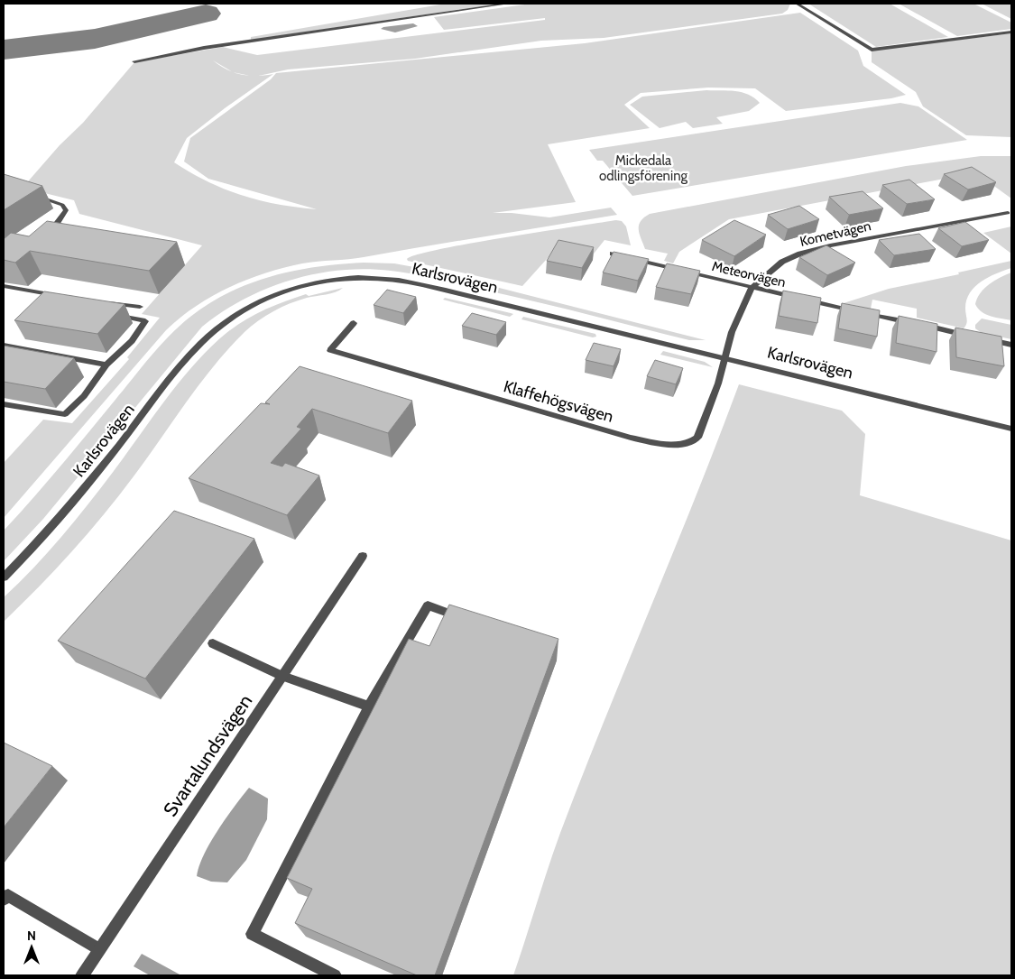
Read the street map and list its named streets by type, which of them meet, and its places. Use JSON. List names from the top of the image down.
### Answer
{
  "streets": {
    "street": [
      "Kometvägen",
      "Meteorvägen",
      "Karlsrovägen",
      "Klaffehögsvägen",
      "Svartalundsvägen"
    ]
  },
  "crossings": [
    ["Kometvägen", "Meteorvägen"],
    ["Kometvägen", "Karlsrovägen"],
    ["Kometvägen", "Klaffehögsvägen"],
    ["Karlsrovägen", "Klaffehögsvägen"]
  ],
  "parks": ["Mickedala odlingsförening"],
  "north": "top"
}
